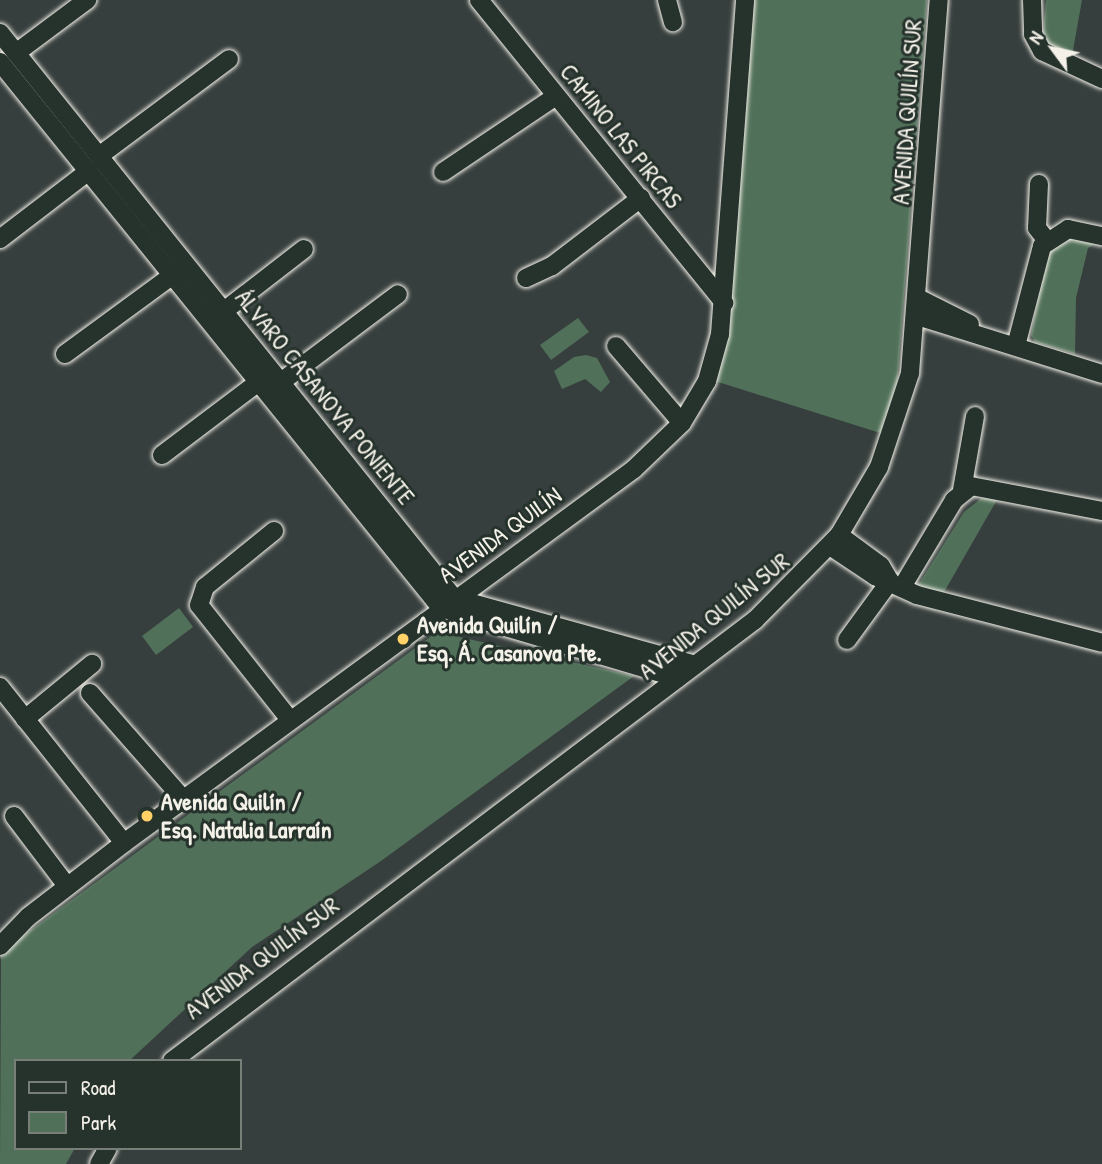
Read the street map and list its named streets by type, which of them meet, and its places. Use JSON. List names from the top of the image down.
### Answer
{
  "streets": {
    "street": [
      "AVENIDA QUILÍN SUR",
      "CAMINO LAS PIRCAS",
      "ÁLVARO CASANOVA PONIENTE",
      "AVENIDA QUILÍN"
    ]
  },
  "crossings": [
    ["CAMINO LAS PIRCAS", "AVENIDA QUILÍN"],
    ["ÁLVARO CASANOVA PONIENTE", "AVENIDA QUILÍN"]
  ],
  "places": ["Avenida Quilín / Esq. Á. Casanova Pte.", "Avenida Quilín / Esq. Natalia Larraín"],
  "legend": ["Road", "Park"],
  "north": "top left"
}
